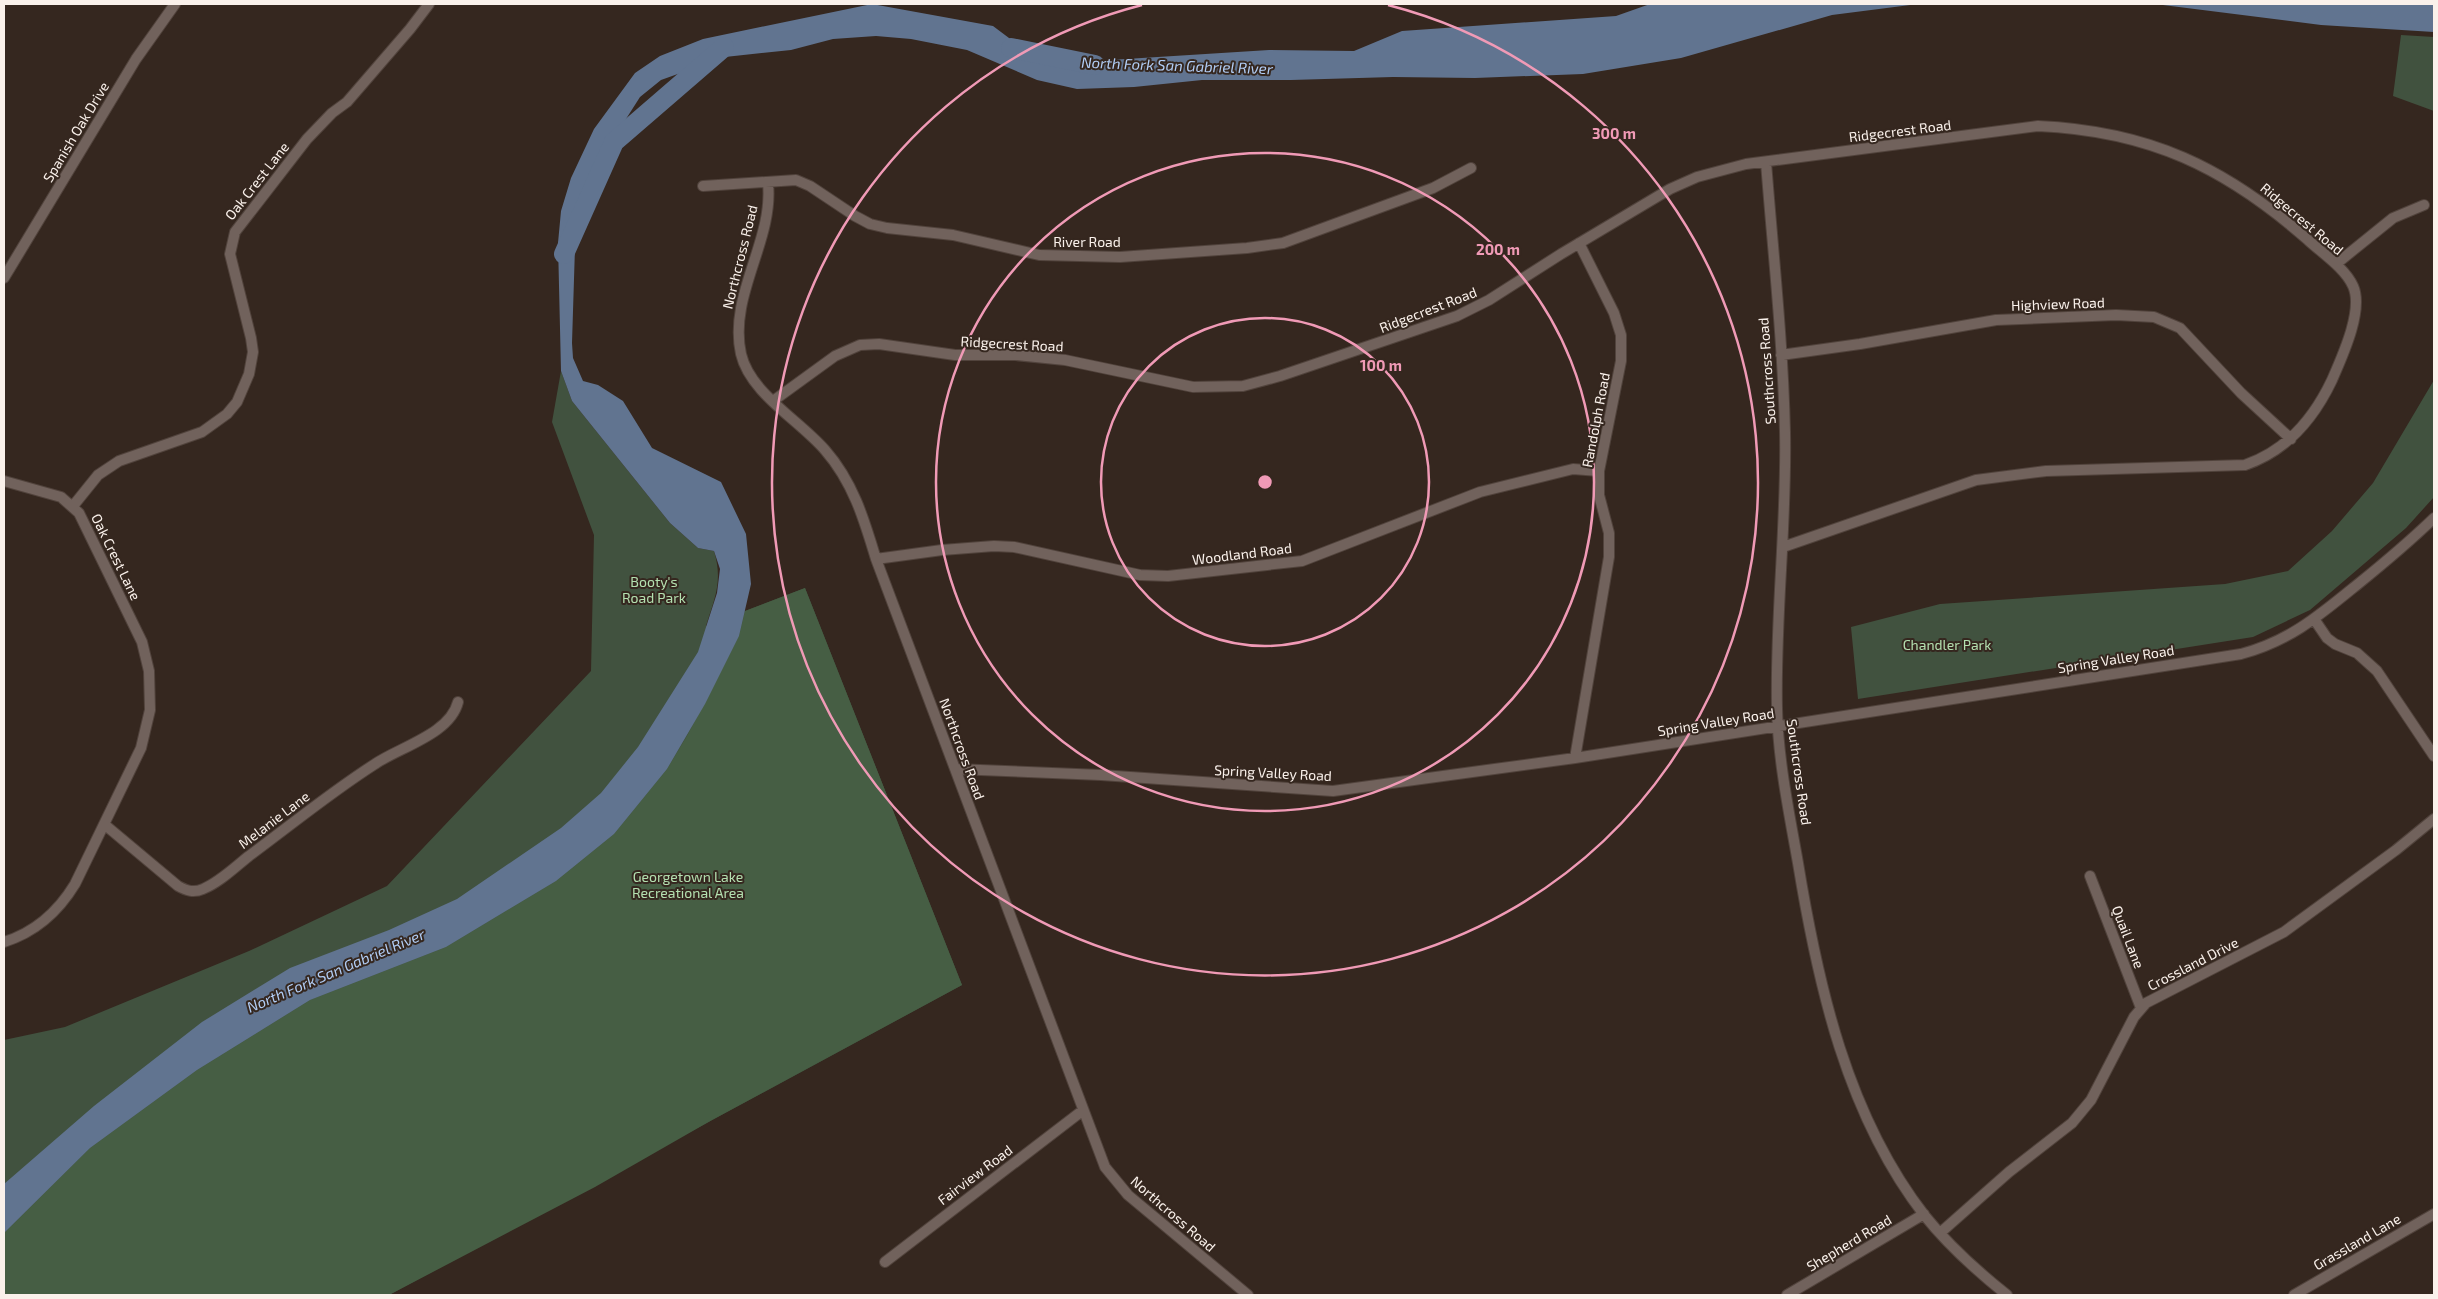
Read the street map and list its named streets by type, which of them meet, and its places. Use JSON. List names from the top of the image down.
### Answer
{
  "streets": {
    "street": [
      "Ridgecrest Road",
      "Spanish Oak Drive",
      "Oak Crest Lane",
      "River Road",
      "Northcross Road",
      "Highview Road",
      "Southcross Road",
      "Randolph Road",
      "Woodland Road",
      "Spring Valley Road",
      "Melanie Lane",
      "Quail Lane",
      "Crossland Drive",
      "Fairview Road",
      "Grassland Lane",
      "Shepherd Road"
    ]
  },
  "crossings": [
    ["Ridgecrest Road", "Northcross Road"],
    ["Ridgecrest Road", "Highview Road"],
    ["Ridgecrest Road", "Southcross Road"],
    ["Ridgecrest Road", "Randolph Road"],
    ["Oak Crest Lane", "Melanie Lane"],
    ["River Road", "Northcross Road"],
    ["Northcross Road", "Woodland Road"],
    ["Northcross Road", "Spring Valley Road"],
    ["Northcross Road", "Fairview Road"],
    ["Highview Road", "Southcross Road"],
    ["Southcross Road", "Spring Valley Road"],
    ["Southcross Road", "Crossland Drive"],
    ["Southcross Road", "Shepherd Road"],
    ["Randolph Road", "Woodland Road"],
    ["Randolph Road", "Spring Valley Road"],
    ["Quail Lane", "Crossland Drive"]
  ],
  "water": ["North Fork San Gabriel River"],
  "parks": ["Booty's Road Park", "Chandler Park", "Georgetown Lake Recreational Area"],
  "rings": ["300 m", "200 m", "100 m"]
}
